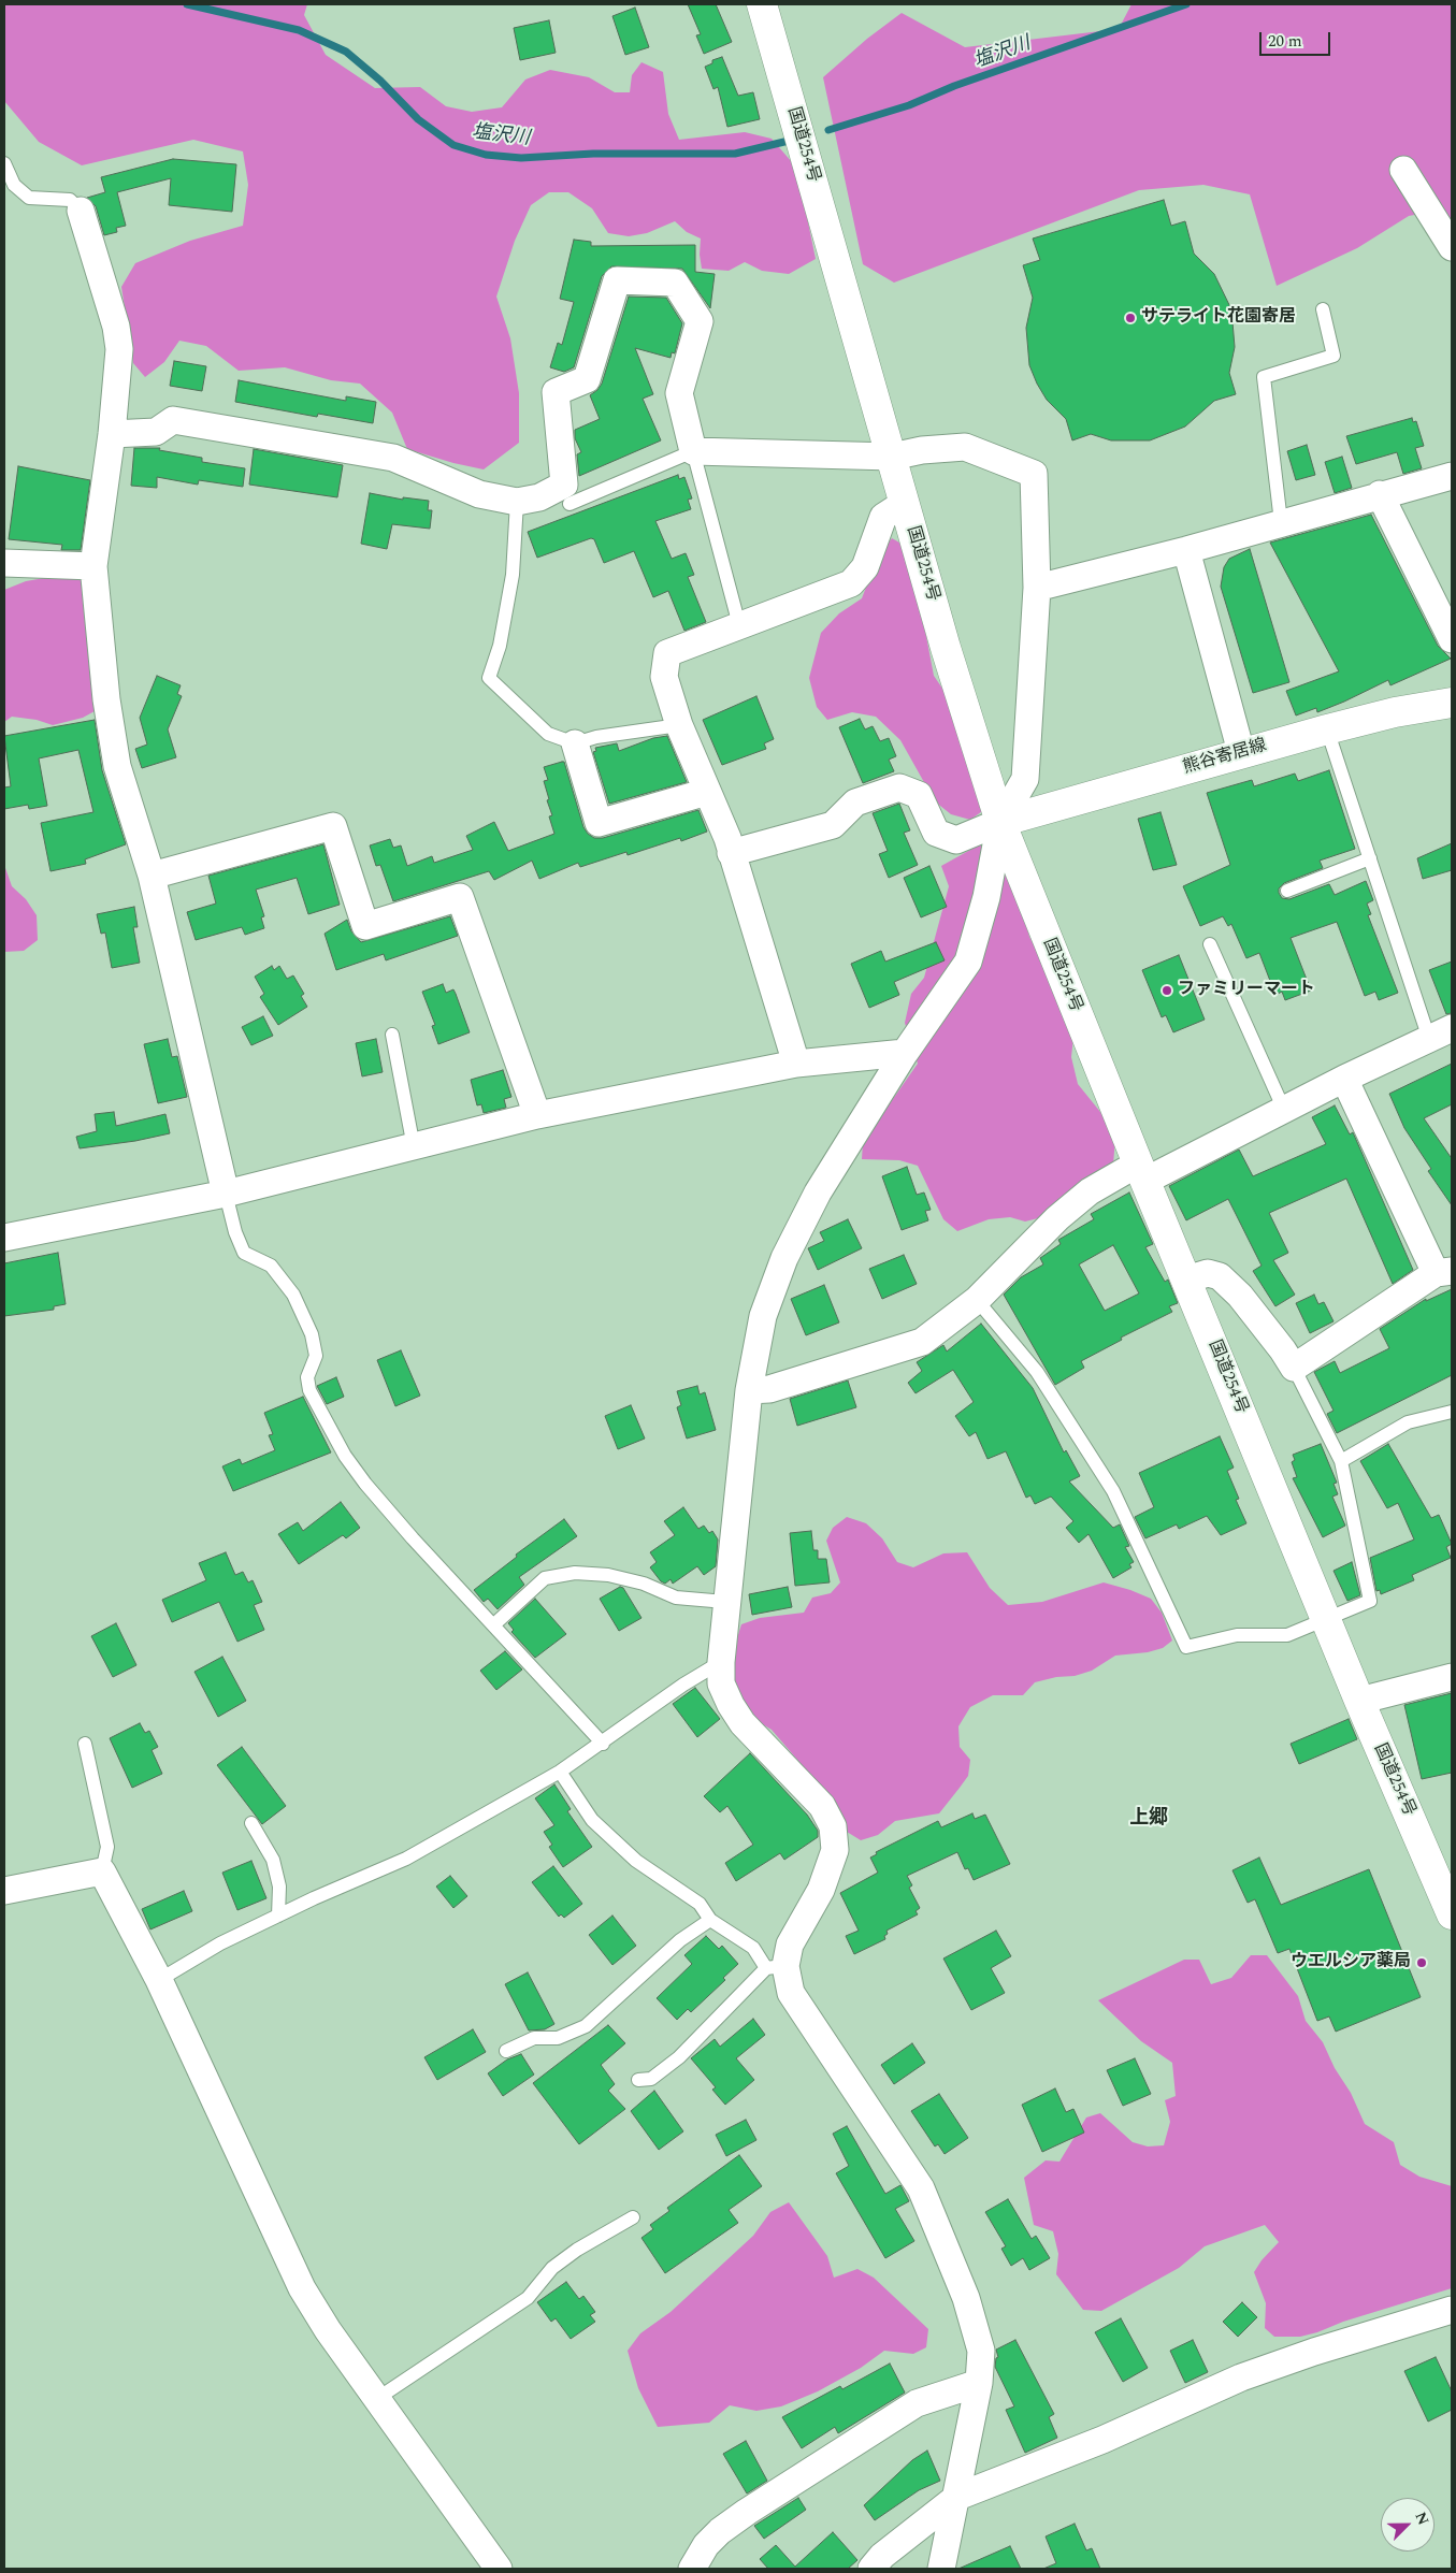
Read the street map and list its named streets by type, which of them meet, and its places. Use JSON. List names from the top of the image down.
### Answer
{
  "streets": {
    "main road": ["国道254号", "熊谷寄居線"]
  },
  "crossings": [
    ["国道254号", "熊谷寄居線"]
  ],
  "districts": ["上郷"],
  "water": ["塩沢川"],
  "places": ["サテライト花園寄居", "ファミリーマート", "ウエルシア薬局"],
  "scale_bar": "20 m",
  "north": "top right"
}
